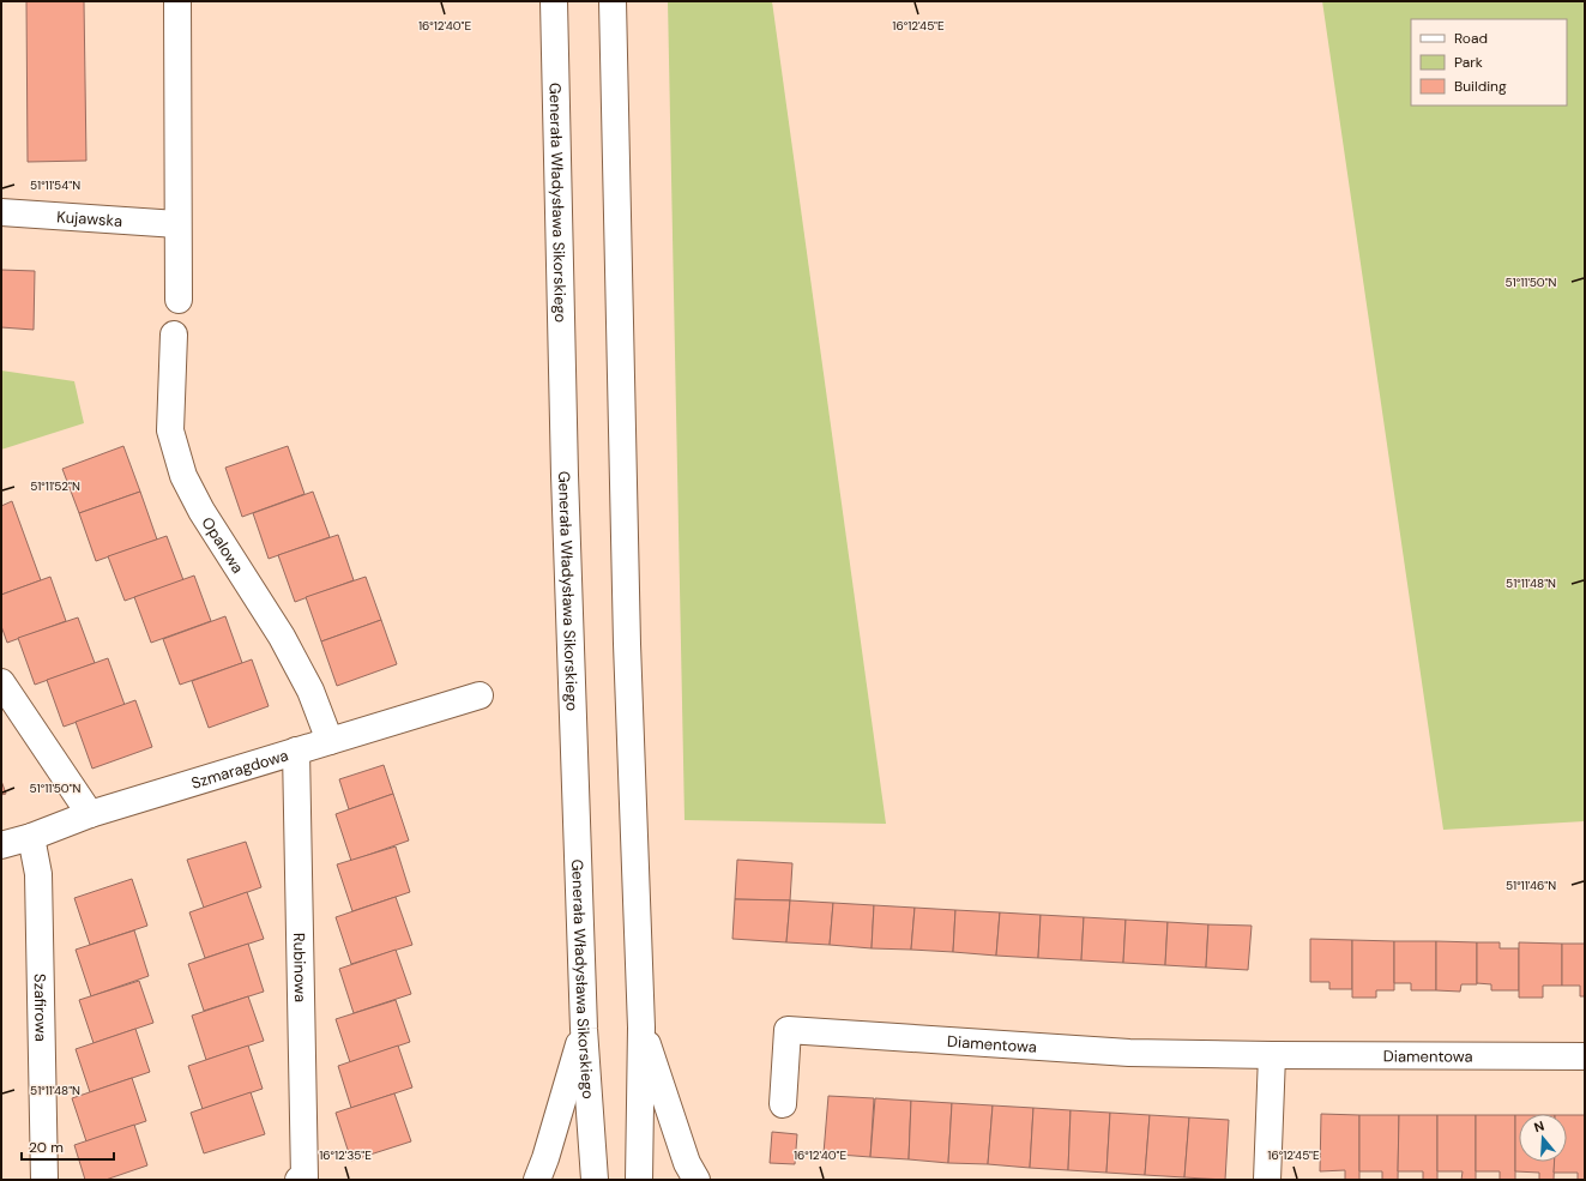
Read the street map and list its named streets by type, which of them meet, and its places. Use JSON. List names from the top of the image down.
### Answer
{
  "streets": {
    "street": [
      "Generała Władysława Sikorskiego",
      "Kujawska",
      "Opalowa",
      "Szmaragdowa",
      "Rubinowa",
      "Szafirowa",
      "Diamentowa"
    ]
  },
  "crossings": [
    ["Opalowa", "Szmaragdowa"],
    ["Szmaragdowa", "Rubinowa"],
    ["Szmaragdowa", "Szafirowa"]
  ],
  "legend": ["Road", "Park", "Building"],
  "scale_bar": "20 m",
  "north": "top",
  "coordinates": [
    "16°12'40\"E",
    "16°12'45\"E",
    "51°11'54\"N",
    "51°11'50\"N",
    "51°11'52\"N",
    "51°11'48\"N",
    "51°11'46\"N",
    "16°12'35\"E"
  ]
}
